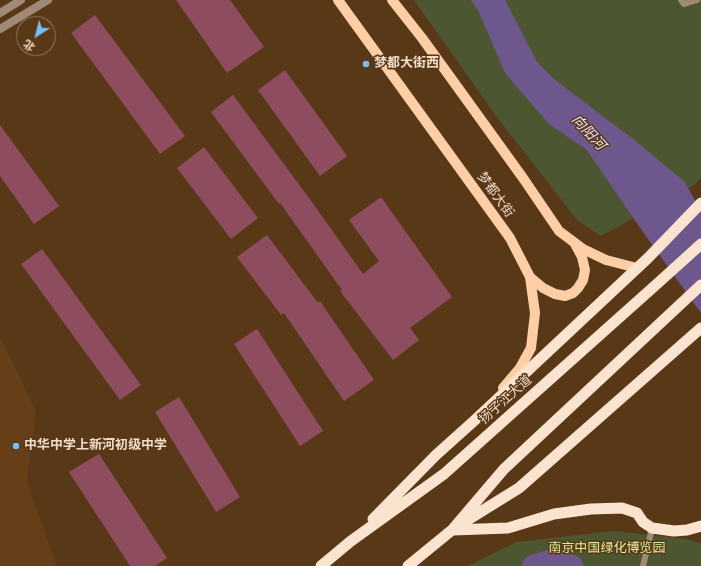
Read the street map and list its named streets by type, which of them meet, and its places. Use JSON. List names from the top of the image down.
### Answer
{
  "streets": {
    "highway": ["扬子江大道"],
    "main road": ["梦都大街"]
  },
  "water": ["向阳河"],
  "parks": ["南京中国绿化博览园"],
  "places": ["梦都大街西", "中华中学上新河初级中学"],
  "north": "bottom left"
}
